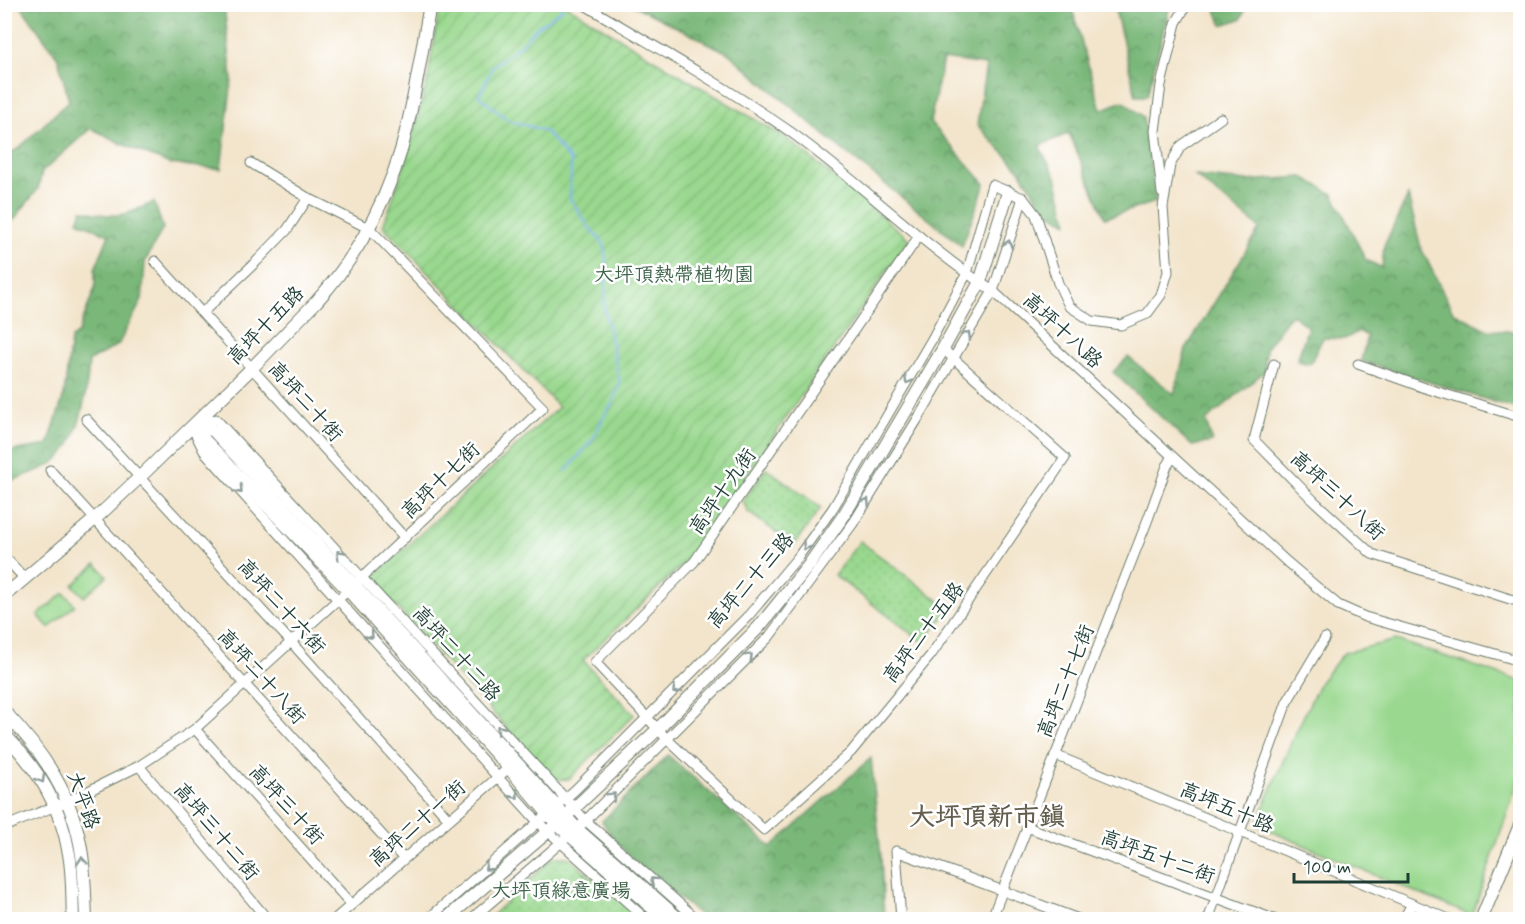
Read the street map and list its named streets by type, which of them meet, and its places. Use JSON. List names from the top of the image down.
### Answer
{
  "streets": {
    "street": [
      "高坪十五路",
      "高坪十八路",
      "高坪二十街",
      "高坪十七街",
      "高坪十九街",
      "高坪三十八街",
      "高坪二十三路",
      "高坪二十六街",
      "高坪二十五路",
      "高坪二十二路",
      "高坪二十八街",
      "高坪二十七街",
      "大平路",
      "高坪三十街",
      "高坪五十路",
      "高坪二十一街",
      "高坪三十二街",
      "高坪五十二街"
    ]
  },
  "crossings": [
    ["高坪十五路", "高坪二十街"],
    ["高坪十五路", "高坪十七街"],
    ["高坪十五路", "高坪二十六街"],
    ["高坪十五路", "高坪二十二路"],
    ["高坪十五路", "高坪二十八街"],
    ["高坪十八路", "高坪十九街"],
    ["高坪十八路", "高坪二十三路"],
    ["高坪十八路", "高坪二十七街"],
    ["高坪二十街", "高坪十七街"],
    ["高坪十七街", "高坪二十六街"],
    ["高坪十七街", "高坪二十二路"],
    ["高坪十七街", "高坪二十八街"],
    ["高坪十七街", "大平路"],
    ["高坪十七街", "高坪三十街"],
    ["高坪十七街", "高坪三十二街"],
    ["高坪十九街", "高坪二十三路"],
    ["高坪十九街", "高坪二十五路"],
    ["高坪二十三路", "高坪二十五路"],
    ["高坪二十三路", "高坪二十二路"],
    ["高坪二十六街", "高坪二十一街"],
    ["高坪二十二路", "高坪二十一街"],
    ["高坪二十八街", "高坪二十一街"],
    ["高坪二十七街", "高坪五十路"],
    ["高坪二十七街", "高坪五十二街"],
    ["高坪三十街", "高坪二十一街"]
  ],
  "districts": ["大坪頂新市鎮"],
  "parks": ["大坪頂熱帶植物園", "大坪頂綠意廣場"],
  "scale_bar": "100 m"
}
